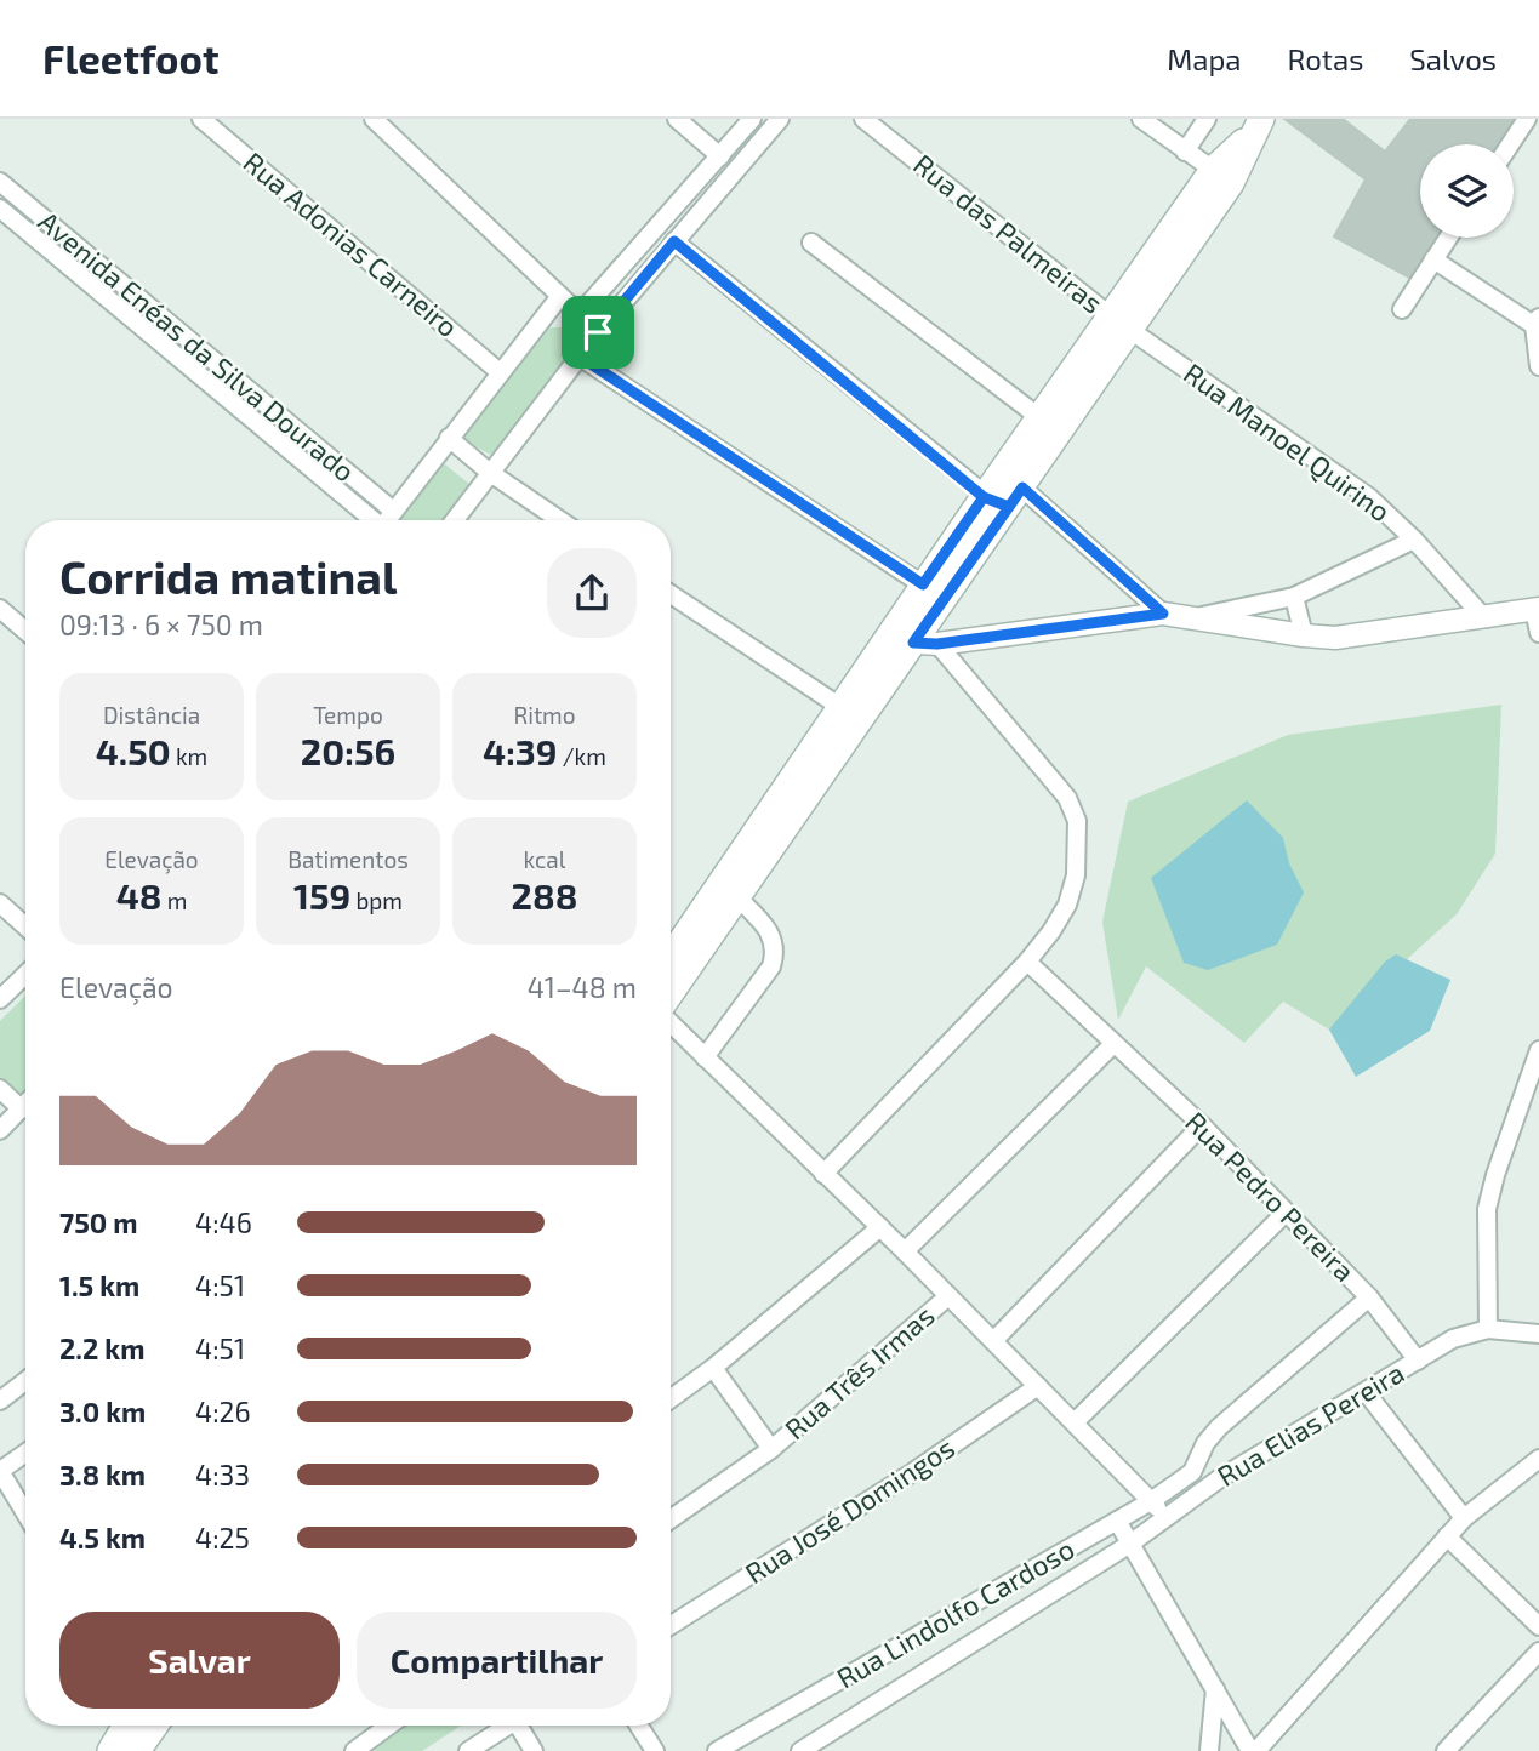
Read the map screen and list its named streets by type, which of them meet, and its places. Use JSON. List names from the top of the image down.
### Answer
{
  "streets": {
    "street": [
      "Rua das Palmeiras",
      "Rua Adonias Carneiro",
      "Avenida Enéas da Silva Dourado",
      "Rua Manoel Quirino",
      "Rua Pedro Pereira",
      "Rua Três Irmas",
      "Rua Elias Pereira",
      "Rua José Domingos",
      "Rua Lindolfo Cardoso"
    ]
  },
  "crossings": [
    ["Rua das Palmeiras", "Rua Manoel Quirino"],
    ["Rua Pedro Pereira", "Rua Elias Pereira"],
    ["Rua Elias Pereira", "Rua Lindolfo Cardoso"]
  ],
  "page": {
    "header": "Fleetfoot",
    "nav": ["Mapa", "Rotas", "Salvos"],
    "heading": ["Corrida matinal", "09:13 · 6 × 750 m"],
    "stats": [
      ["Distância", "4.50 km"],
      ["Tempo", "20:56"],
      ["Ritmo", "4:39 /km"],
      ["Elevação", "48 m"],
      ["Batimentos", "159 bpm"],
      ["kcal", "288"]
    ],
    "chart": ["Elevação", "41–48 m"],
    "list": [
      {
        "name": "750 m",
        "note": "4:46"
      },
      {
        "name": "1.5 km",
        "note": "4:51"
      },
      {
        "name": "2.2 km",
        "note": "4:51"
      },
      {
        "name": "3.0 km",
        "note": "4:26"
      },
      {
        "name": "3.8 km",
        "note": "4:33"
      },
      {
        "name": "4.5 km",
        "note": "4:25"
      }
    ],
    "buttons": ["Salvar", "Compartilhar"]
  }
}
